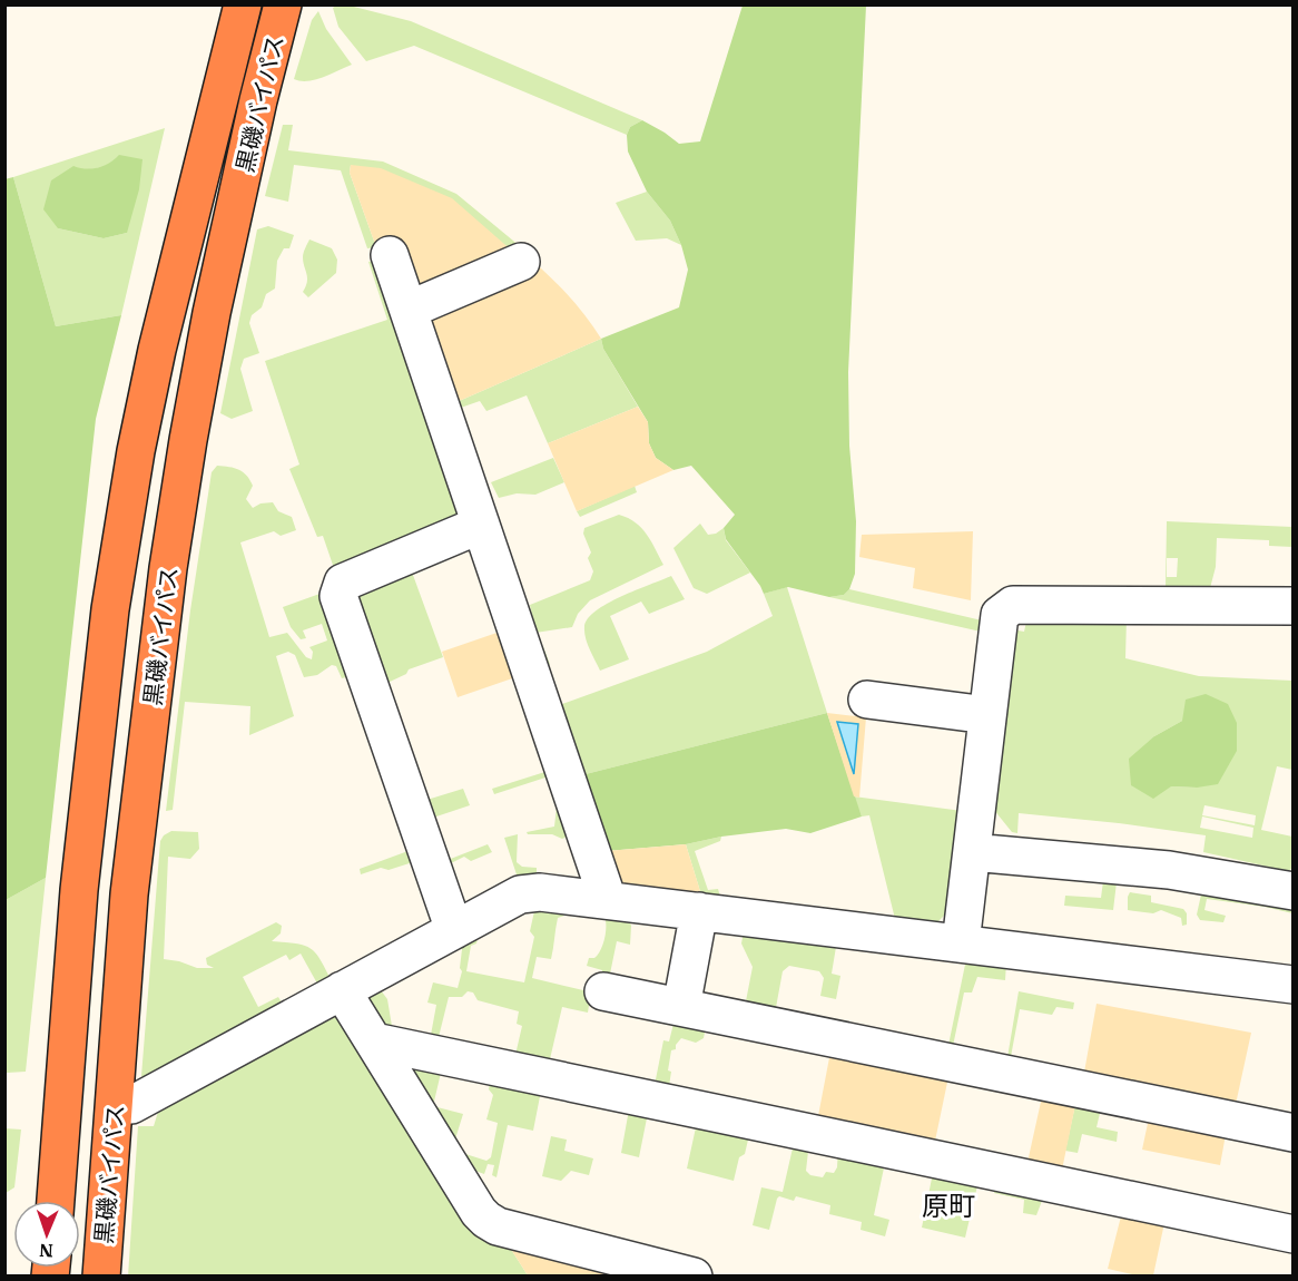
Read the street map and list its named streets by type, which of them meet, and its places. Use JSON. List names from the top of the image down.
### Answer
{
  "streets": {
    "highway": ["黒磯バイパス"]
  },
  "districts": ["原町"],
  "north": "bottom"
}
